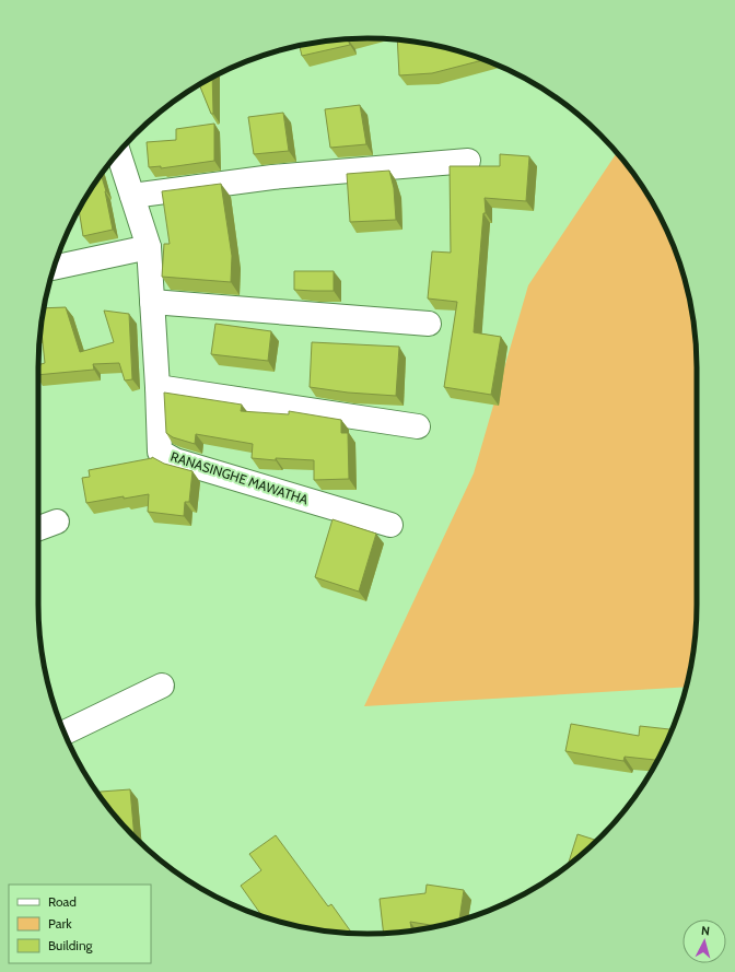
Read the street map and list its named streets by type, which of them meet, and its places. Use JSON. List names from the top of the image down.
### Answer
{
  "streets": {
    "street": ["RANASINGHE MAWATHA"]
  },
  "legend": ["Road", "Park", "Building"],
  "north": "top"
}
